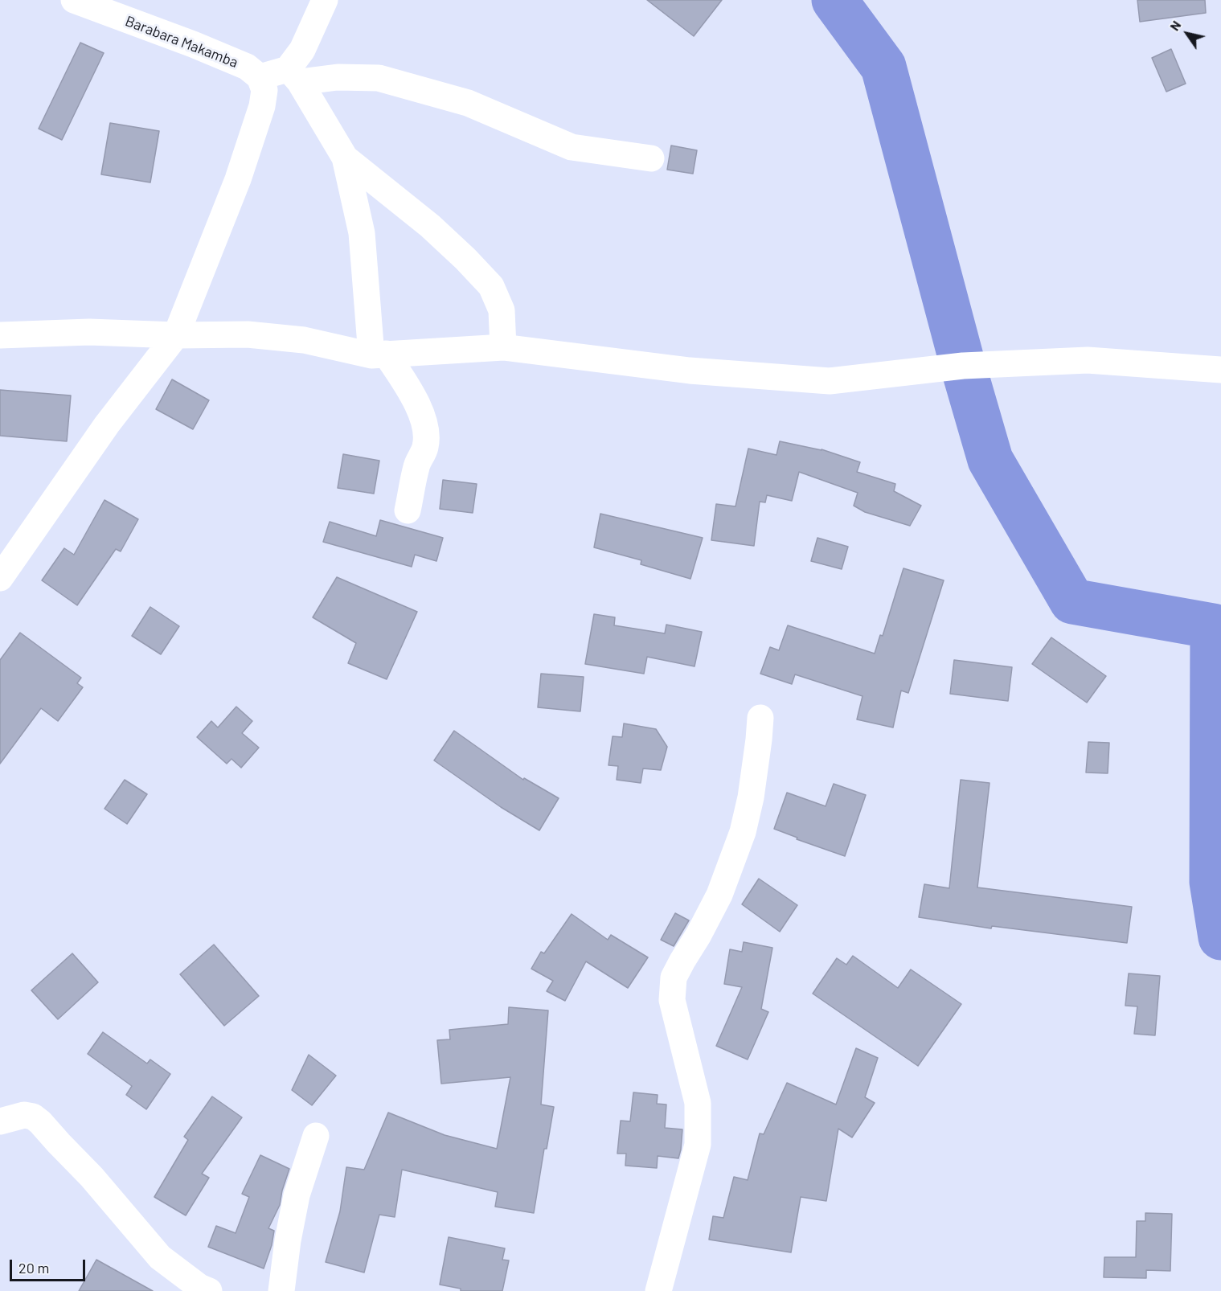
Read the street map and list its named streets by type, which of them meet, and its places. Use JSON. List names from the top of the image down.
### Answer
{
  "streets": {
    "street": ["Barabara Makamba"]
  },
  "scale_bar": "20 m",
  "north": "top left"
}
